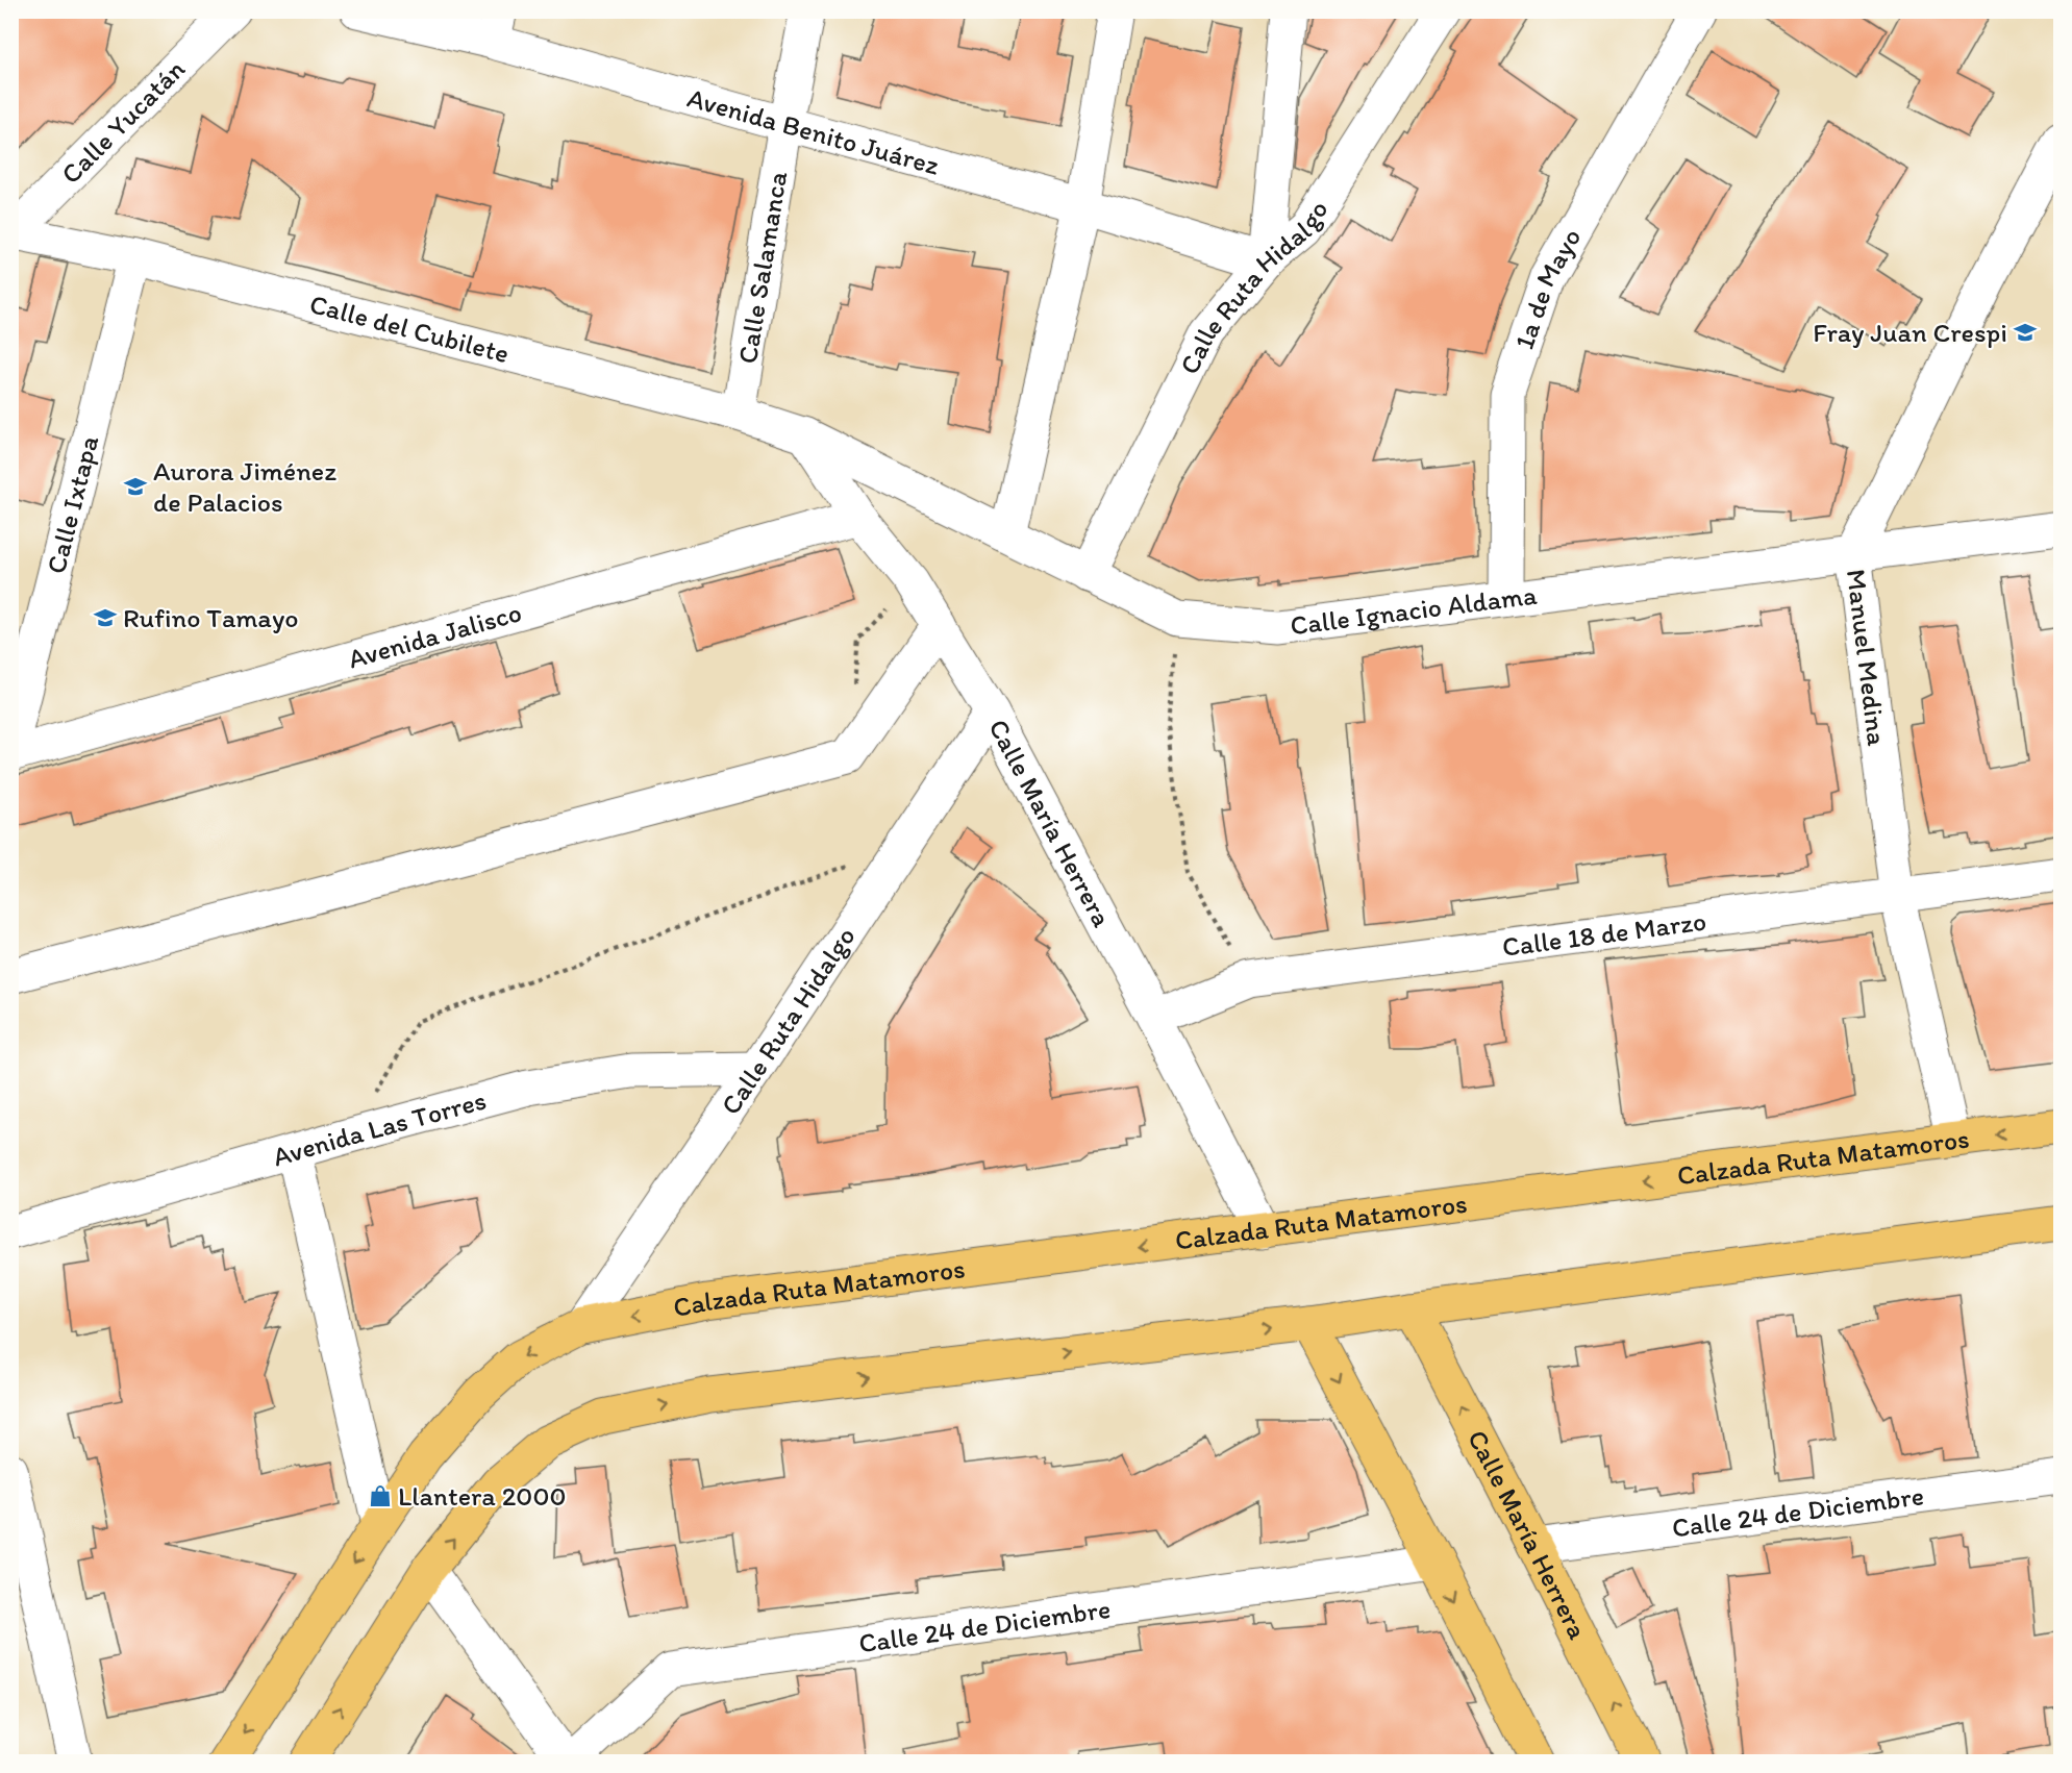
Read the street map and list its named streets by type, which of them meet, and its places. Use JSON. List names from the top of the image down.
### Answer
{
  "streets": {
    "main road": ["Calle María Herrera", "Calzada Ruta Matamoros"],
    "street": [
      "Calle Yucatán",
      "Avenida Benito Juárez",
      "Calle Salamanca",
      "Calle Ruta Hidalgo",
      "1a de Mayo",
      "Calle del Cubilete",
      "Calle Ixtapa",
      "Calle Ignacio Aldama",
      "Avenida Jalisco",
      "Manuel Medina",
      "Calle 18 de Marzo",
      "Avenida Las Torres",
      "Calle 24 de Diciembre"
    ]
  },
  "crossings": [
    ["Calle Yucatán", "Calle del Cubilete"],
    ["Avenida Benito Juárez", "Calle Salamanca"],
    ["Avenida Benito Juárez", "Calle Ruta Hidalgo"],
    ["Calle Salamanca", "Calle del Cubilete"],
    ["Calle Ruta Hidalgo", "Calle Ignacio Aldama"],
    ["Calle Ruta Hidalgo", "Calle María Herrera"],
    ["Calle Ruta Hidalgo", "Avenida Las Torres"],
    ["Calle Ruta Hidalgo", "Calzada Ruta Matamoros"],
    ["1a de Mayo", "Calle Ignacio Aldama"],
    ["Calle del Cubilete", "Calle Ixtapa"],
    ["Calle del Cubilete", "Calle Ignacio Aldama"],
    ["Calle del Cubilete", "Calle María Herrera"],
    ["Calle Ixtapa", "Avenida Jalisco"],
    ["Calle Ignacio Aldama", "Manuel Medina"],
    ["Calle Ignacio Aldama", "Calle María Herrera"],
    ["Avenida Jalisco", "Calle María Herrera"],
    ["Manuel Medina", "Calle 18 de Marzo"],
    ["Manuel Medina", "Calzada Ruta Matamoros"],
    ["Calle María Herrera", "Calle 18 de Marzo"],
    ["Calle María Herrera", "Calzada Ruta Matamoros"],
    ["Calle María Herrera", "Calle 24 de Diciembre"]
  ],
  "one_way": ["Calle María Herrera"],
  "places": {
    "school or university": ["Fray Juan Crespi", "Aurora Jiménez de Palacios", "Rufino Tamayo"],
    "shop": ["Llantera 2000"]
  }
}
